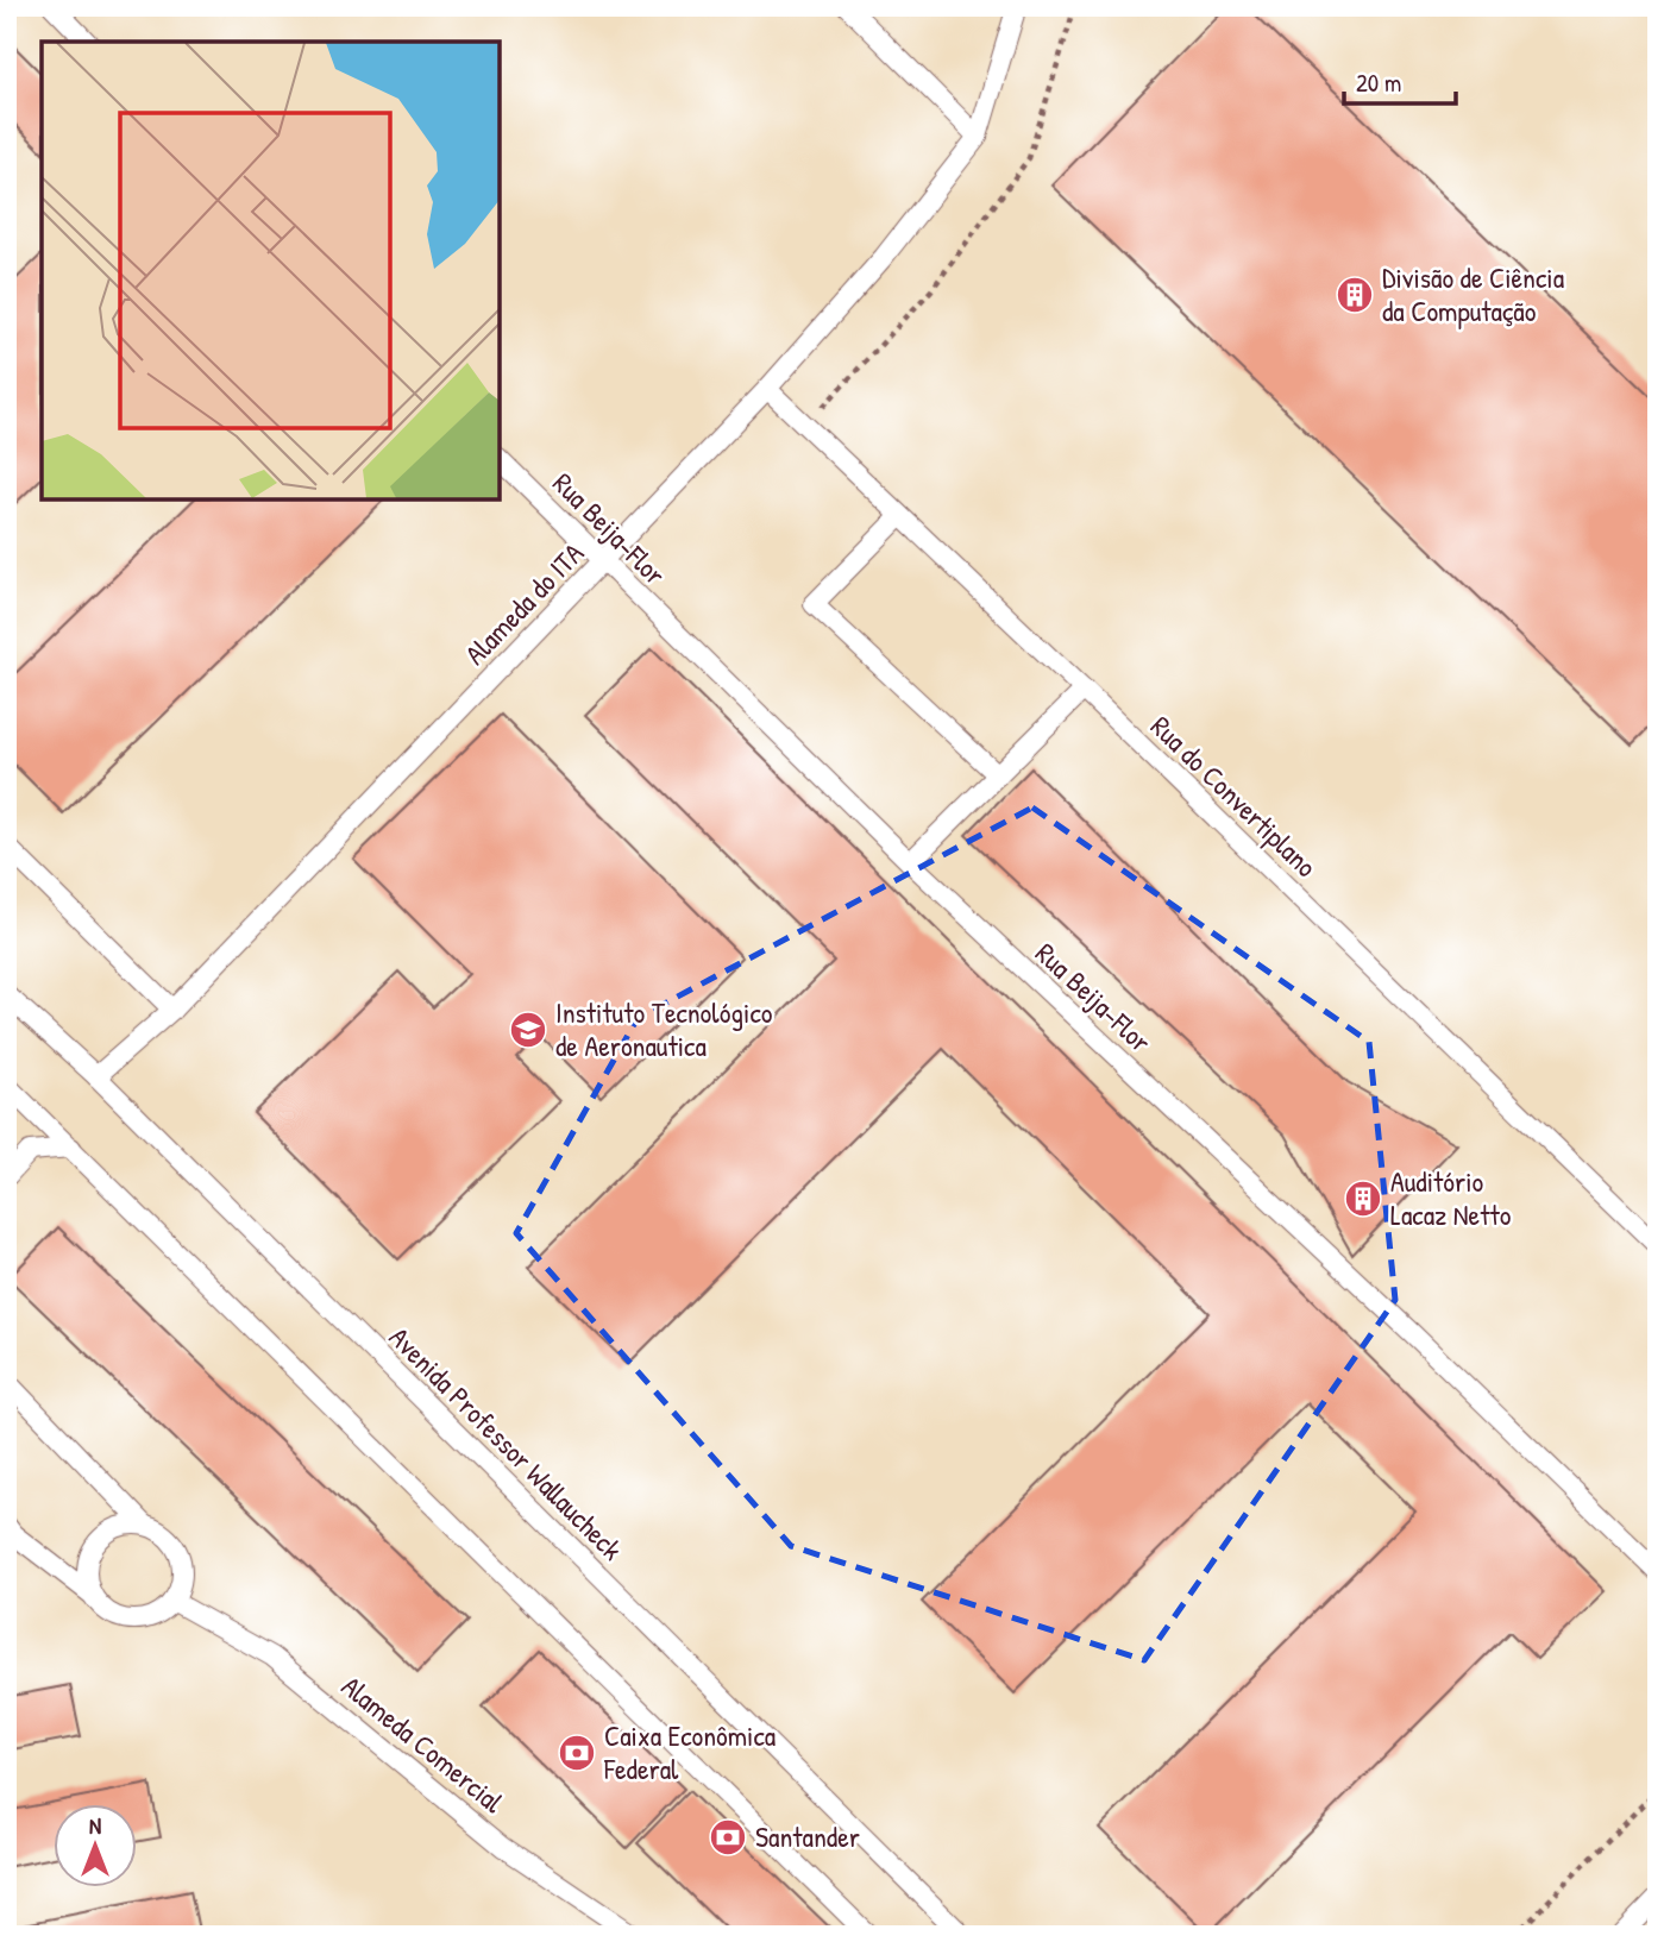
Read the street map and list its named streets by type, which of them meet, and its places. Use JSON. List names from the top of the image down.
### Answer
{
  "streets": {
    "lane": [
      "Rua Beija-Flor",
      "Alameda do ITA",
      "Rua do Convertiplano",
      "Avenida Professor Wallaucheck",
      "Alameda Comercial"
    ]
  },
  "crossings": [
    ["Rua Beija-Flor", "Alameda do ITA"],
    ["Alameda do ITA", "Rua do Convertiplano"],
    ["Alameda do ITA", "Avenida Professor Wallaucheck"]
  ],
  "places": {
    "building": ["Divisão de Ciência da Computação", "Auditório Lacaz Netto"],
    "school or university": ["Instituto Tecnológico de Aeronautica"],
    "bank": ["Caixa Econômica Federal", "Santander"]
  },
  "scale_bar": "20 m",
  "north": "top"
}
